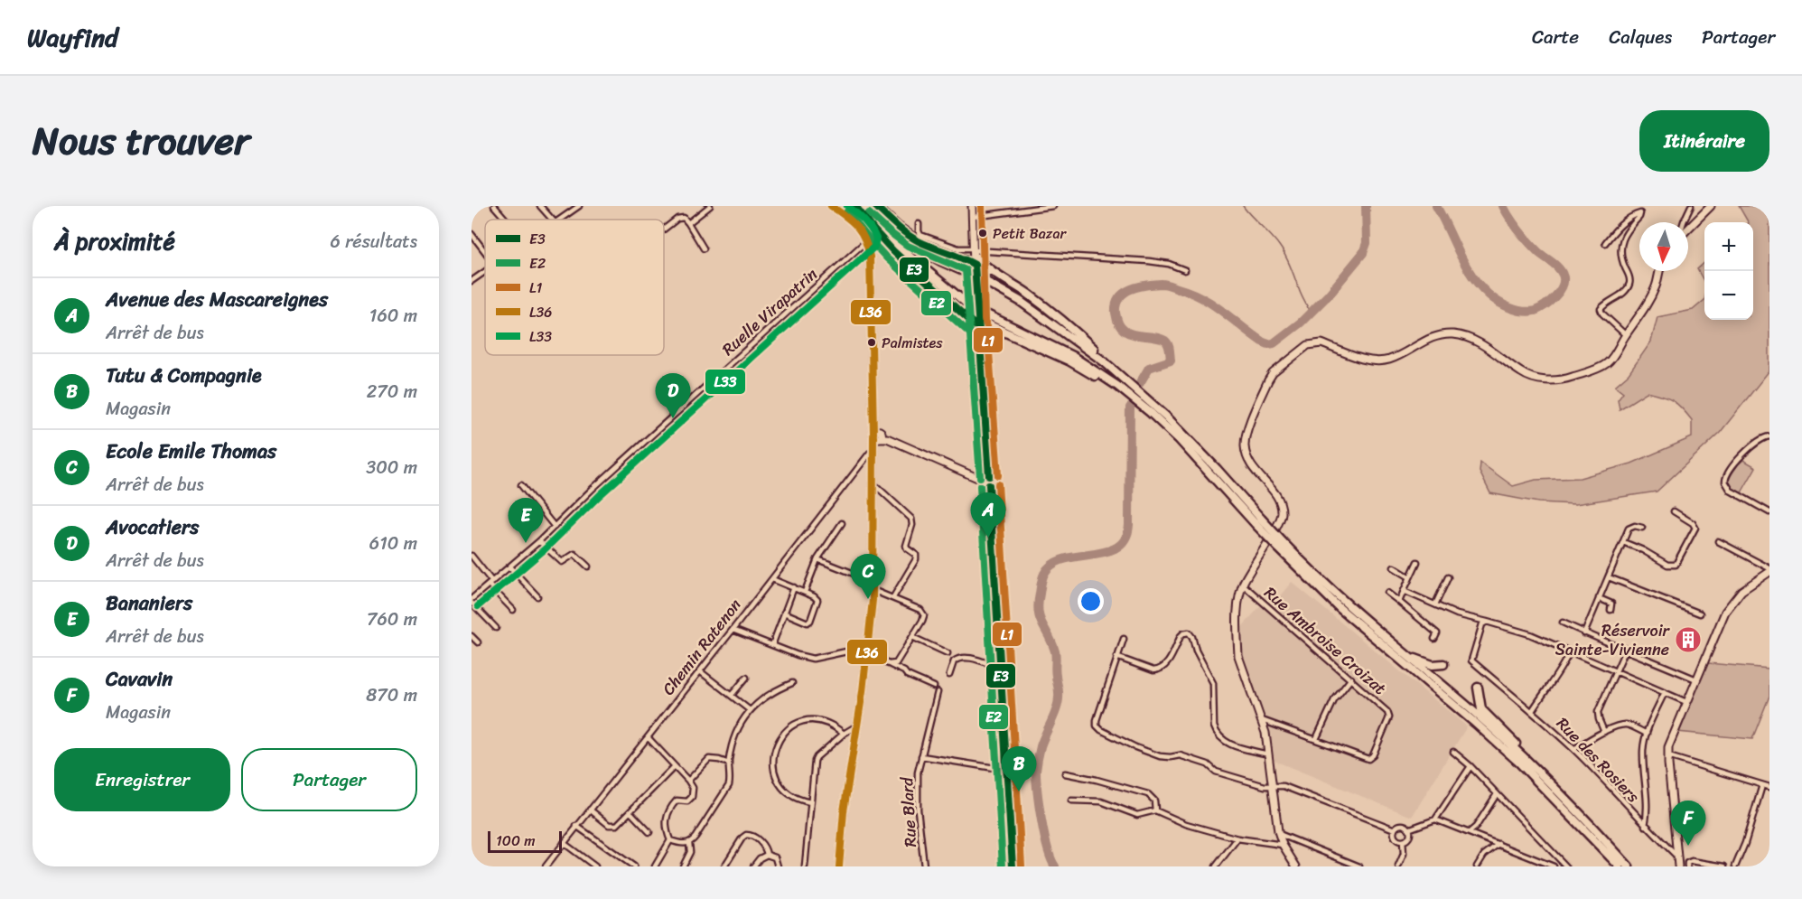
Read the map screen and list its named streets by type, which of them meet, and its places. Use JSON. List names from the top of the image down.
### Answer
{
  "streets": {
    "street": [
      "Ruelle Virapatrin",
      "Rue Ambroise Croizat",
      "Chemin Ratenon",
      "Rue des Rosiers",
      "Rue Blard"
    ]
  },
  "places": {
    "other": ["Petit Bazar", "Palmistes"],
    "building": ["Réservoir Sainte-Vivienne"]
  },
  "lines": [
    "transit line E3",
    "transit line L1",
    "transit line L36",
    "transit line L33",
    "transit line E2"
  ],
  "legend": [
    "E3",
    "E2",
    "L1",
    "L36",
    "L33"
  ],
  "scale_bar": "100 m",
  "north": "bottom",
  "page": {
    "header": "Wayfind",
    "nav": ["Carte", "Calques", "Partager"],
    "title": "Nous trouver",
    "buttons": [
      "Itinéraire",
      ["Enregistrer", "Partager"]
    ],
    "heading": ["À proximité", "6 résultats"],
    "map_buttons": ["+", "−"],
    "list": [
      {
        "mark": "A",
        "name": "Avenue des Mascareignes",
        "note": "Arrêt de bus",
        "value": "160 m"
      },
      {
        "mark": "B",
        "name": "Tutu & Compagnie",
        "note": "Magasin",
        "value": "270 m"
      },
      {
        "mark": "C",
        "name": "Ecole Emile Thomas",
        "note": "Arrêt de bus",
        "value": "300 m"
      },
      {
        "mark": "D",
        "name": "Avocatiers",
        "note": "Arrêt de bus",
        "value": "610 m"
      },
      {
        "mark": "E",
        "name": "Bananiers",
        "note": "Arrêt de bus",
        "value": "760 m"
      },
      {
        "mark": "F",
        "name": "Cavavin",
        "note": "Magasin",
        "value": "870 m"
      }
    ],
    "pins": [
      "D",
      "A",
      "E",
      "C",
      "B",
      "F"
    ],
    "scale": "100 m"
  }
}
